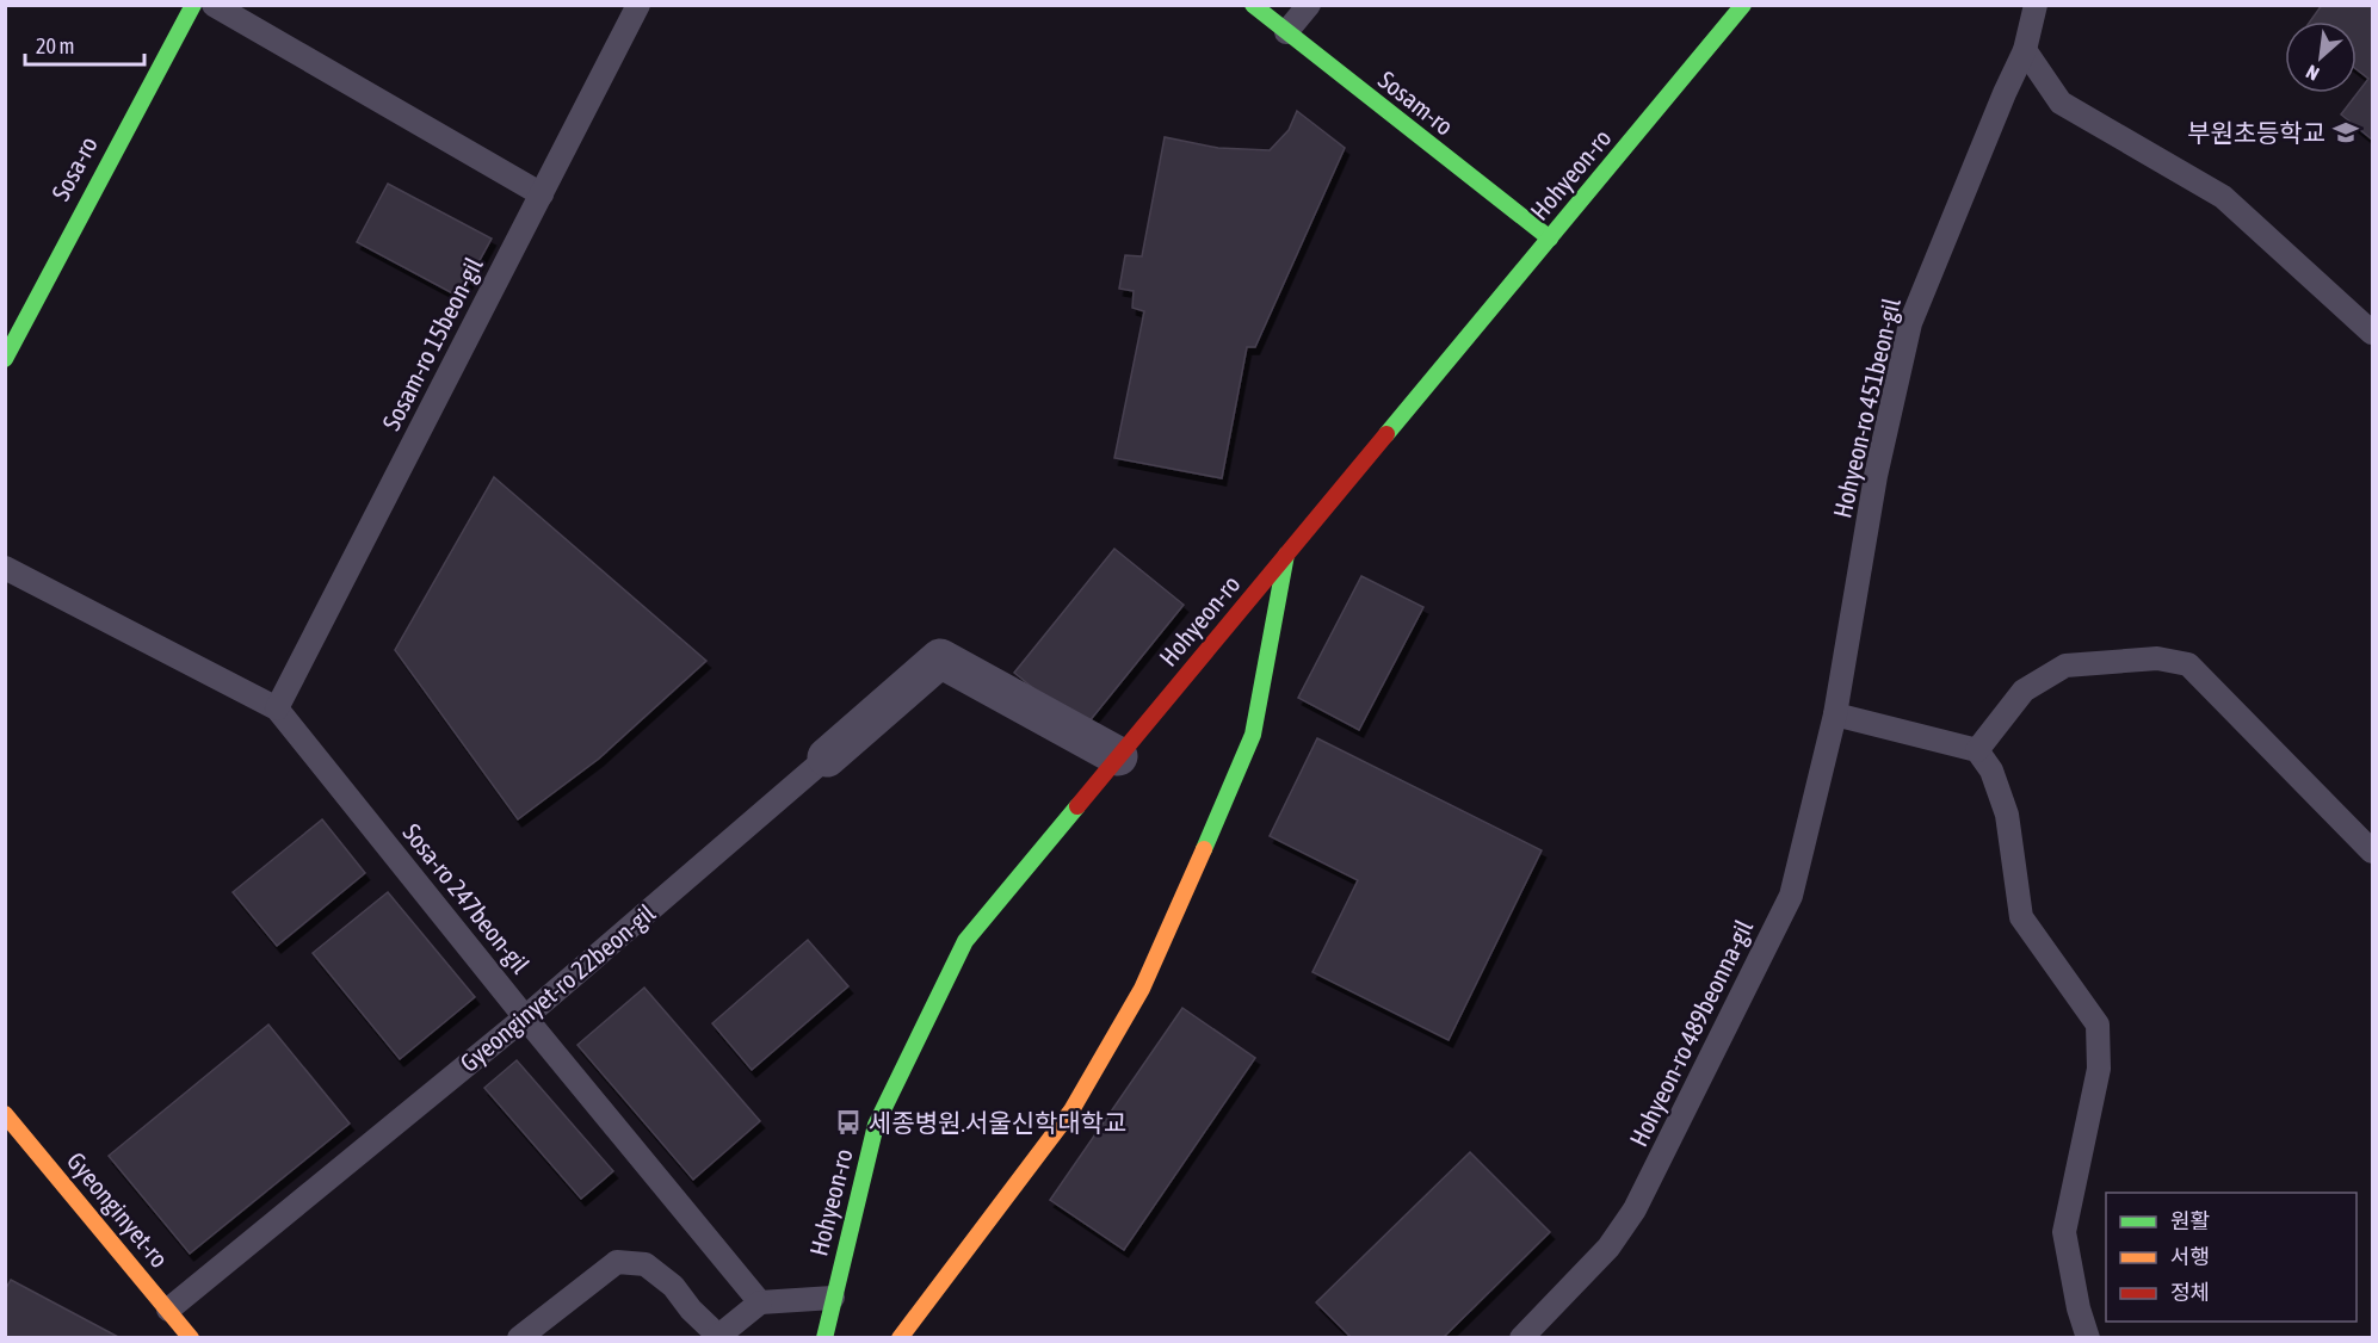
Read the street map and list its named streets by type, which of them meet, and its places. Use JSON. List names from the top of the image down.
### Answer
{
  "streets": {
    "street": [
      "Sosam-ro",
      "Sosa-ro",
      "Hohyeon-ro",
      "Gyeonginyet-ro 22beon-gil",
      "Gyeonginyet-ro"
    ],
    "lane": [
      "Sosam-ro 15beon-gil",
      "Hohyeon-ro 451beon-gil",
      "Sosa-ro 247beon-gil",
      "Hohyeon-ro 489beonna-gil"
    ]
  },
  "crossings": [
    ["Sosam-ro", "Hohyeon-ro"],
    ["Hohyeon-ro", "Gyeonginyet-ro 22beon-gil"],
    ["Sosam-ro 15beon-gil", "Sosa-ro 247beon-gil"],
    ["Hohyeon-ro 451beon-gil", "Hohyeon-ro 489beonna-gil"],
    ["Sosa-ro 247beon-gil", "Gyeonginyet-ro 22beon-gil"],
    ["Gyeonginyet-ro 22beon-gil", "Gyeonginyet-ro"]
  ],
  "places": {
    "school or university": ["부원초등학교"],
    "bus stop": ["세종병원.서울신학대학교"]
  },
  "legend": ["원활", "서행", "정체"],
  "scale_bar": "20 m",
  "north": "bottom left"
}
